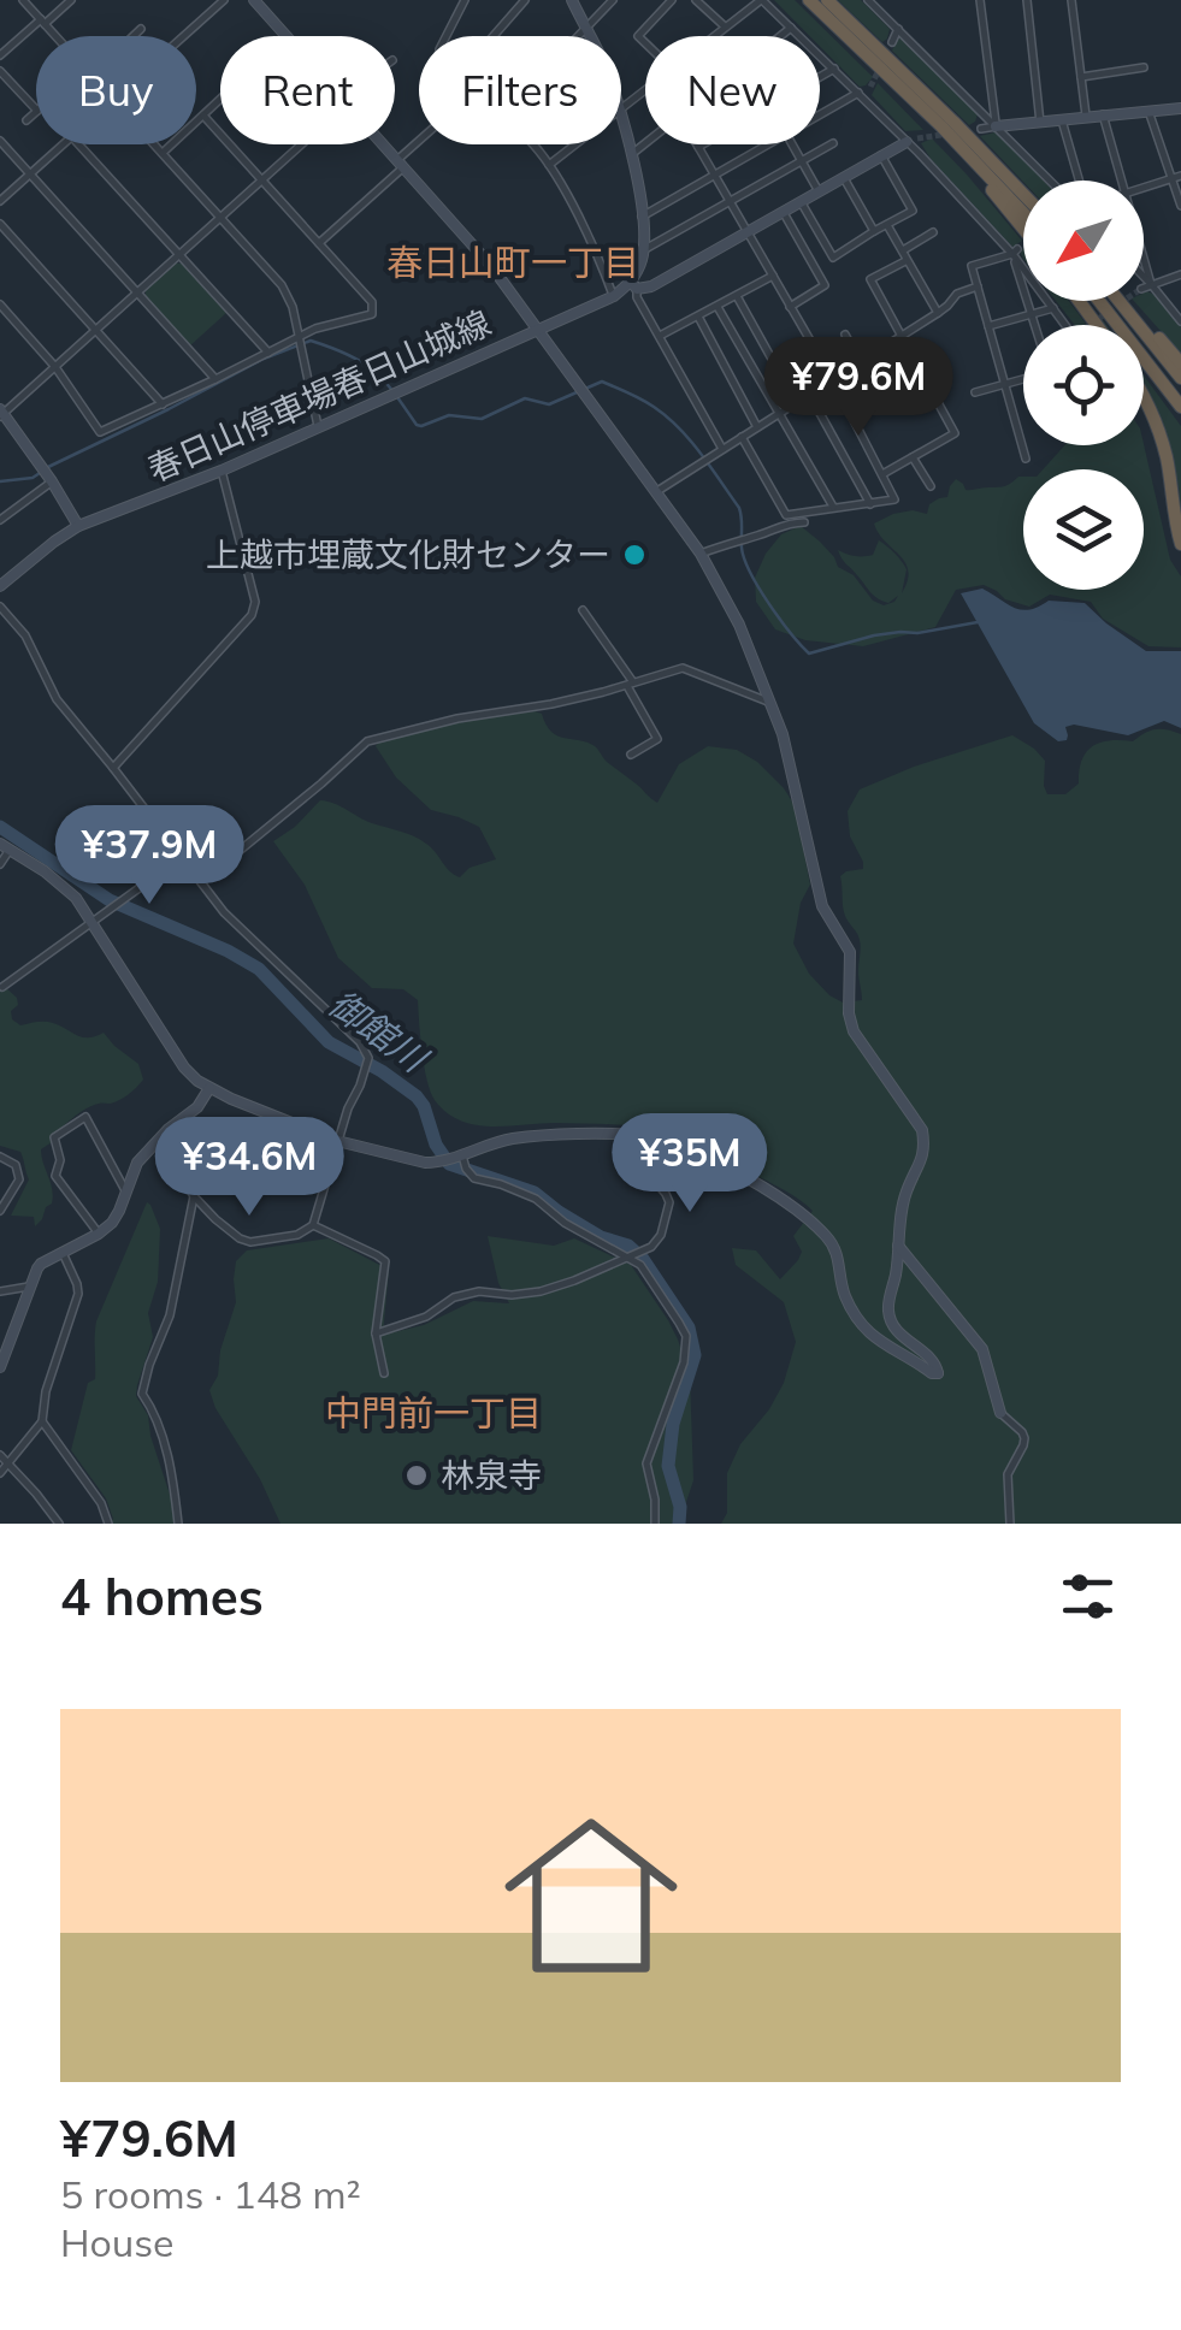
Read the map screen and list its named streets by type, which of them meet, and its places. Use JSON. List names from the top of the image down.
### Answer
{
  "streets": {
    "street": ["春日山停車場春日山城線"]
  },
  "districts": ["春日山町一丁目", "中門前一丁目"],
  "water": ["御館川"],
  "places": ["上越市埋蔵文化財センター", "林泉寺"],
  "north": "bottom left",
  "page": {
    "chip": [
      "Buy",
      "Rent",
      "Filters",
      "New"
    ],
    "price": [
      "¥79.6M",
      "¥37.9M",
      "¥35M",
      "¥34.6M"
    ],
    "heading": "4 homes",
    "list": [
      {
        "name": "¥79.6M",
        "note": "5 rooms · 148 m² · House"
      }
    ]
  }
}
